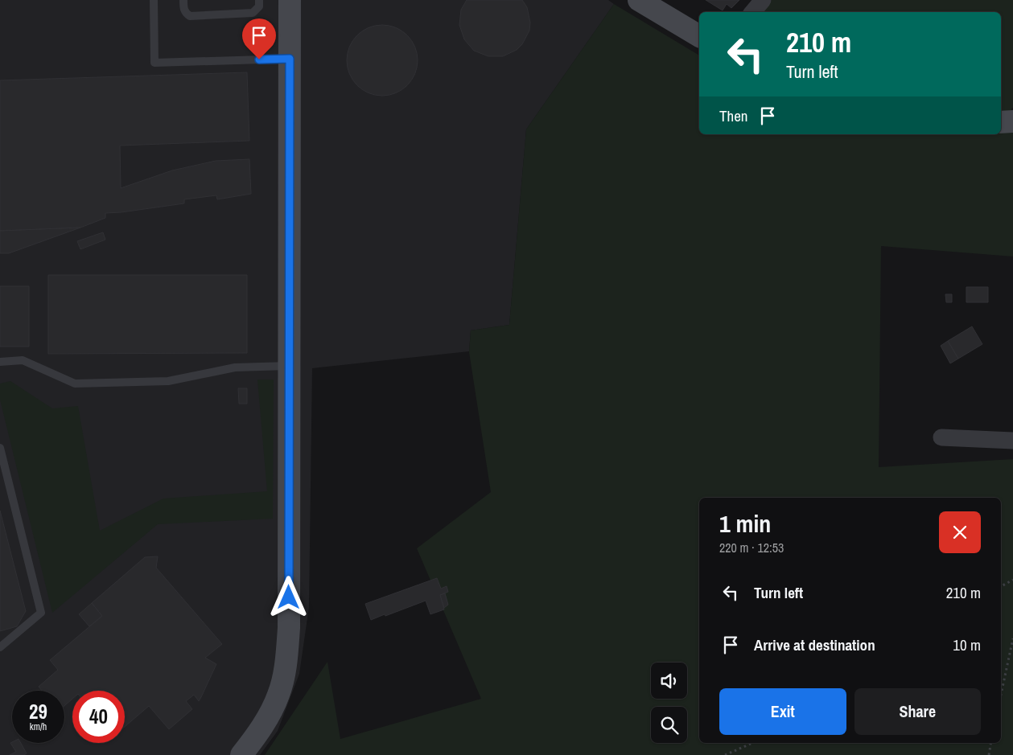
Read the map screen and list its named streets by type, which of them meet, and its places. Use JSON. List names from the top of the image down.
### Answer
{
  "page": {
    "turn": ["210 m", "Turn left"],
    "then": "Then",
    "heading": ["1 min", "220 m · 12:53"],
    "list": [
      {
        "name": "Turn left",
        "value": "210 m"
      },
      {
        "name": "Arrive at destination",
        "value": "10 m"
      }
    ],
    "buttons": ["Exit", "Share"],
    "speed": "29 km/h",
    "limit": "40"
  }
}
